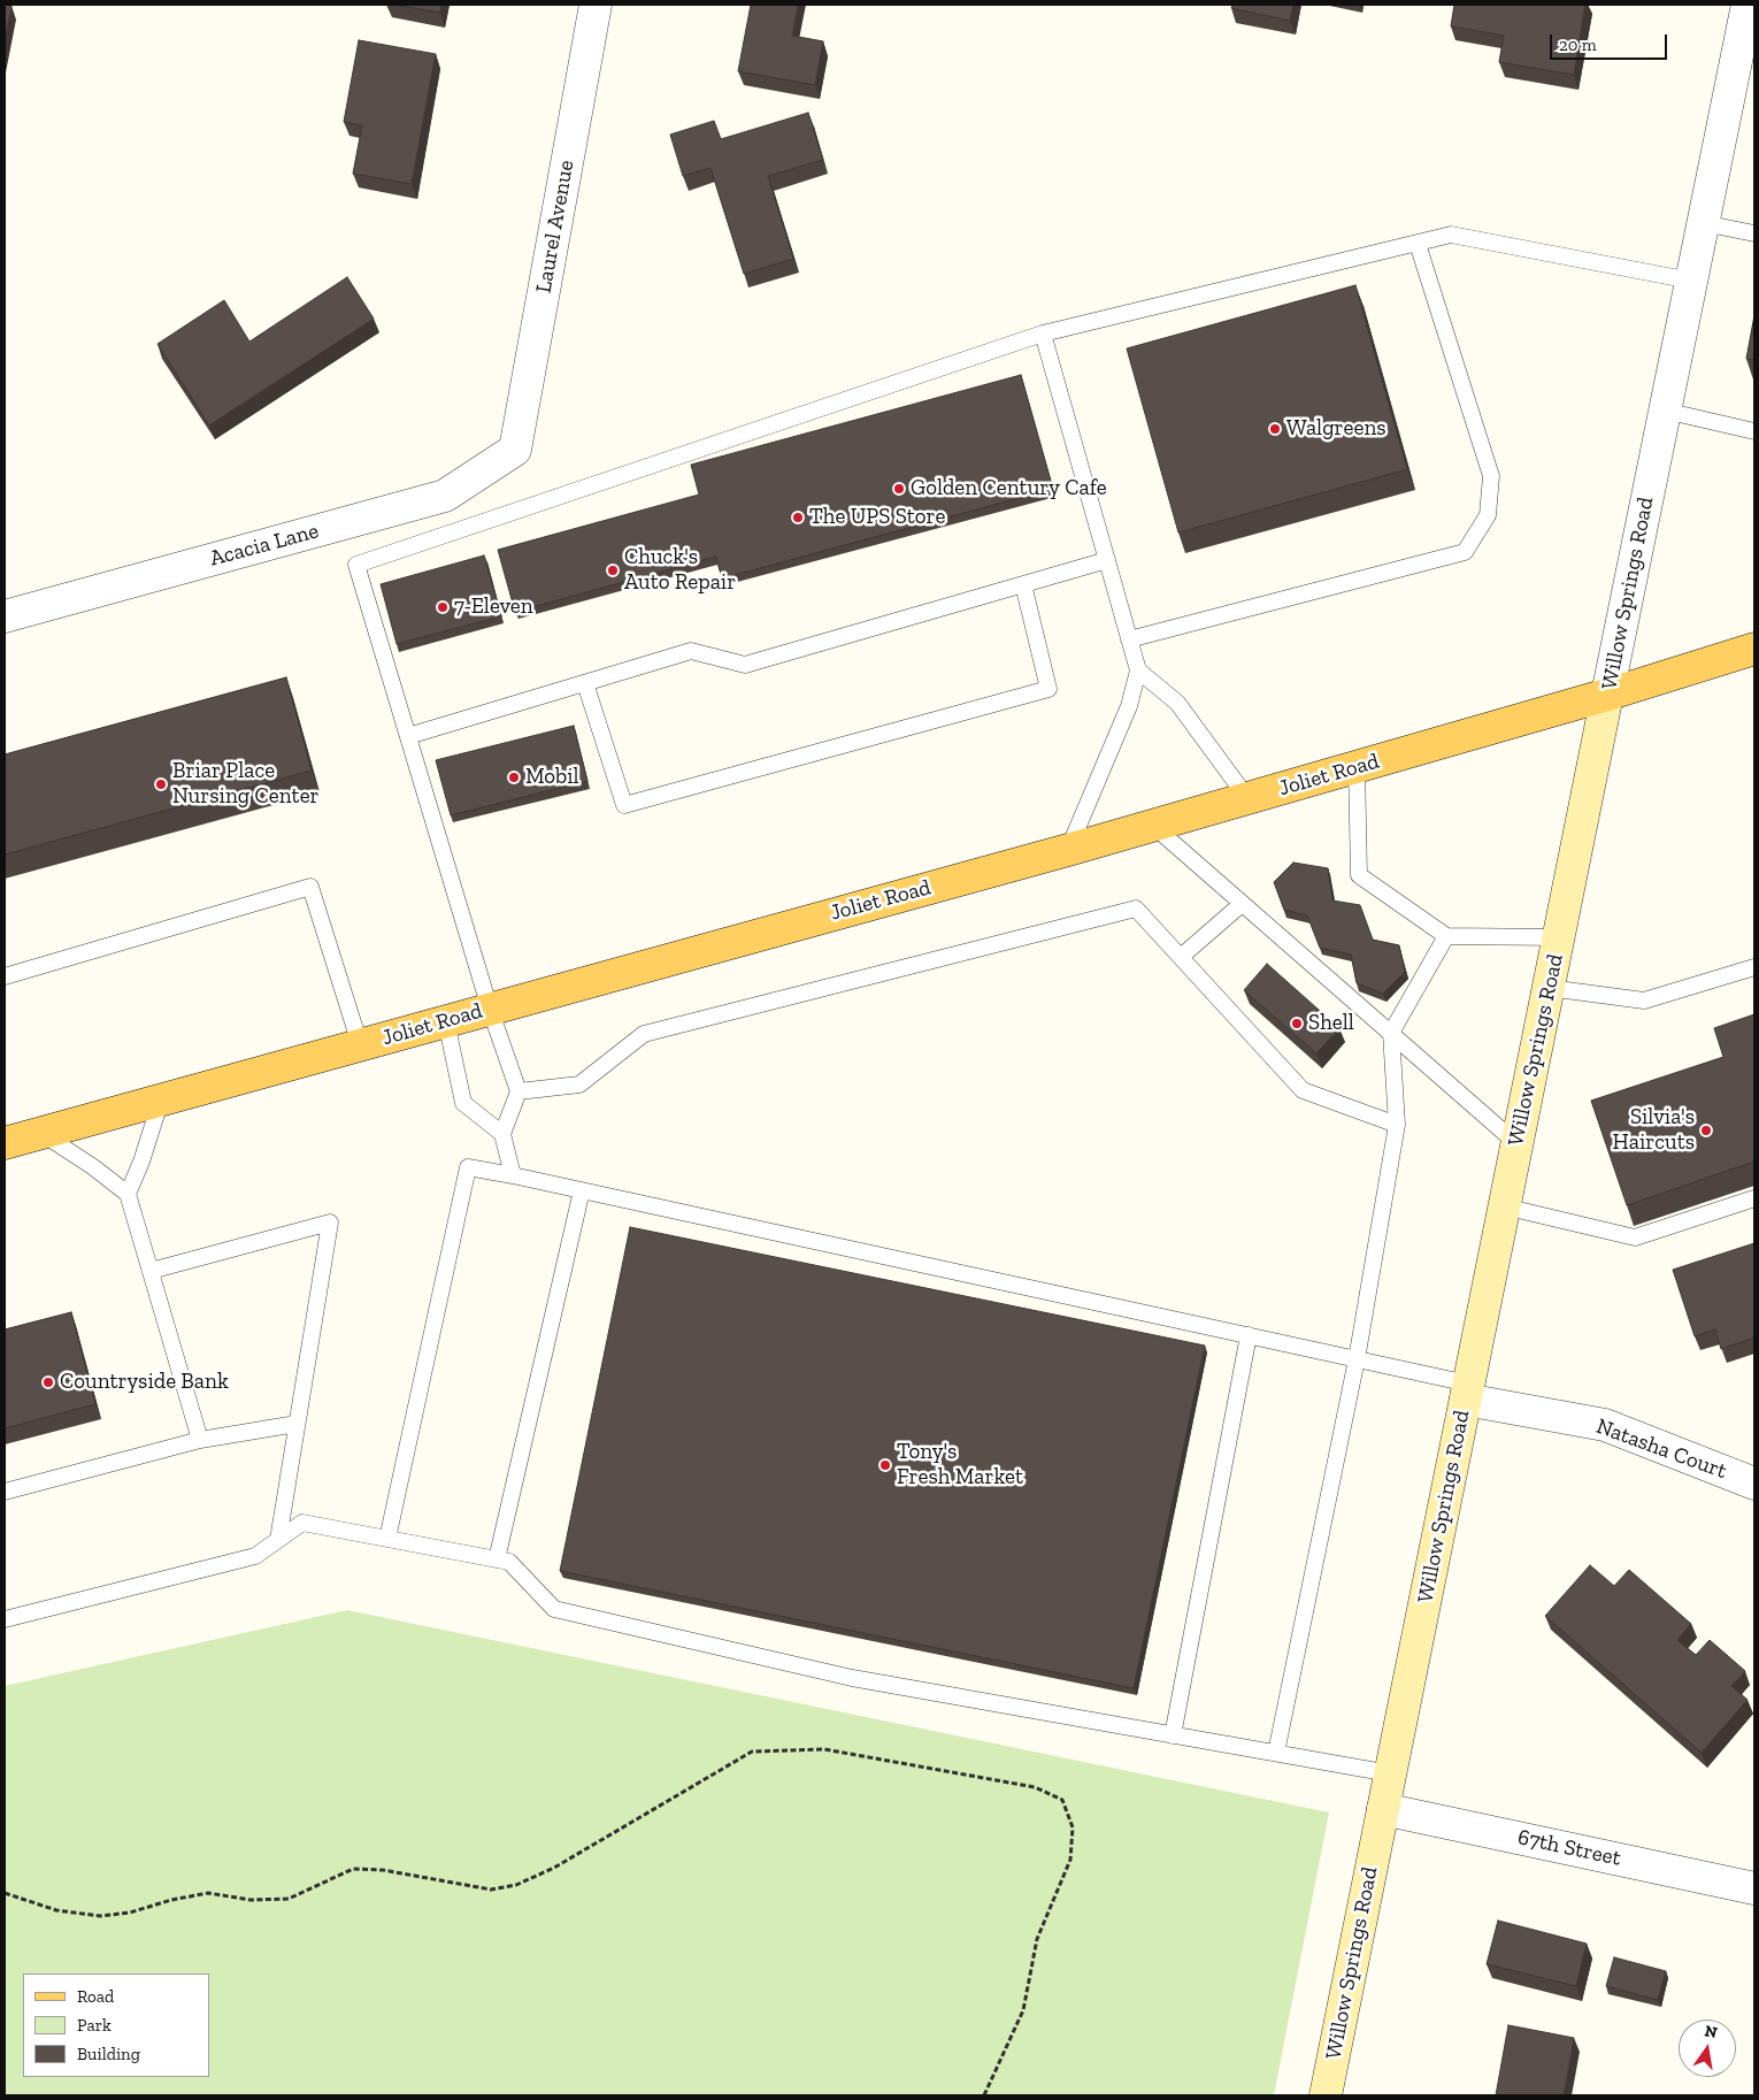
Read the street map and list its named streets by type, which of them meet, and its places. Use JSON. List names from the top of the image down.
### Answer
{
  "streets": {
    "main road": ["Willow Springs Road", "Joliet Road"],
    "street": [
      "Laurel Avenue",
      "Acacia Lane",
      "Natasha Court",
      "67th Street"
    ]
  },
  "crossings": [
    ["Laurel Avenue", "Acacia Lane"],
    ["Willow Springs Road", "Joliet Road"],
    ["Willow Springs Road", "Natasha Court"],
    ["Willow Springs Road", "67th Street"]
  ],
  "places": [
    "Walgreens",
    "Golden Century Cafe",
    "The UPS Store",
    "Chuck's Auto Repair",
    "7-Eleven",
    "Mobil",
    "Briar Place Nursing Center",
    "Shell",
    "Silvia's Haircuts",
    "Countryside Bank",
    "Tony's Fresh Market"
  ],
  "legend": ["Road", "Park", "Building"],
  "scale_bar": "20 m",
  "north": "top"
}
